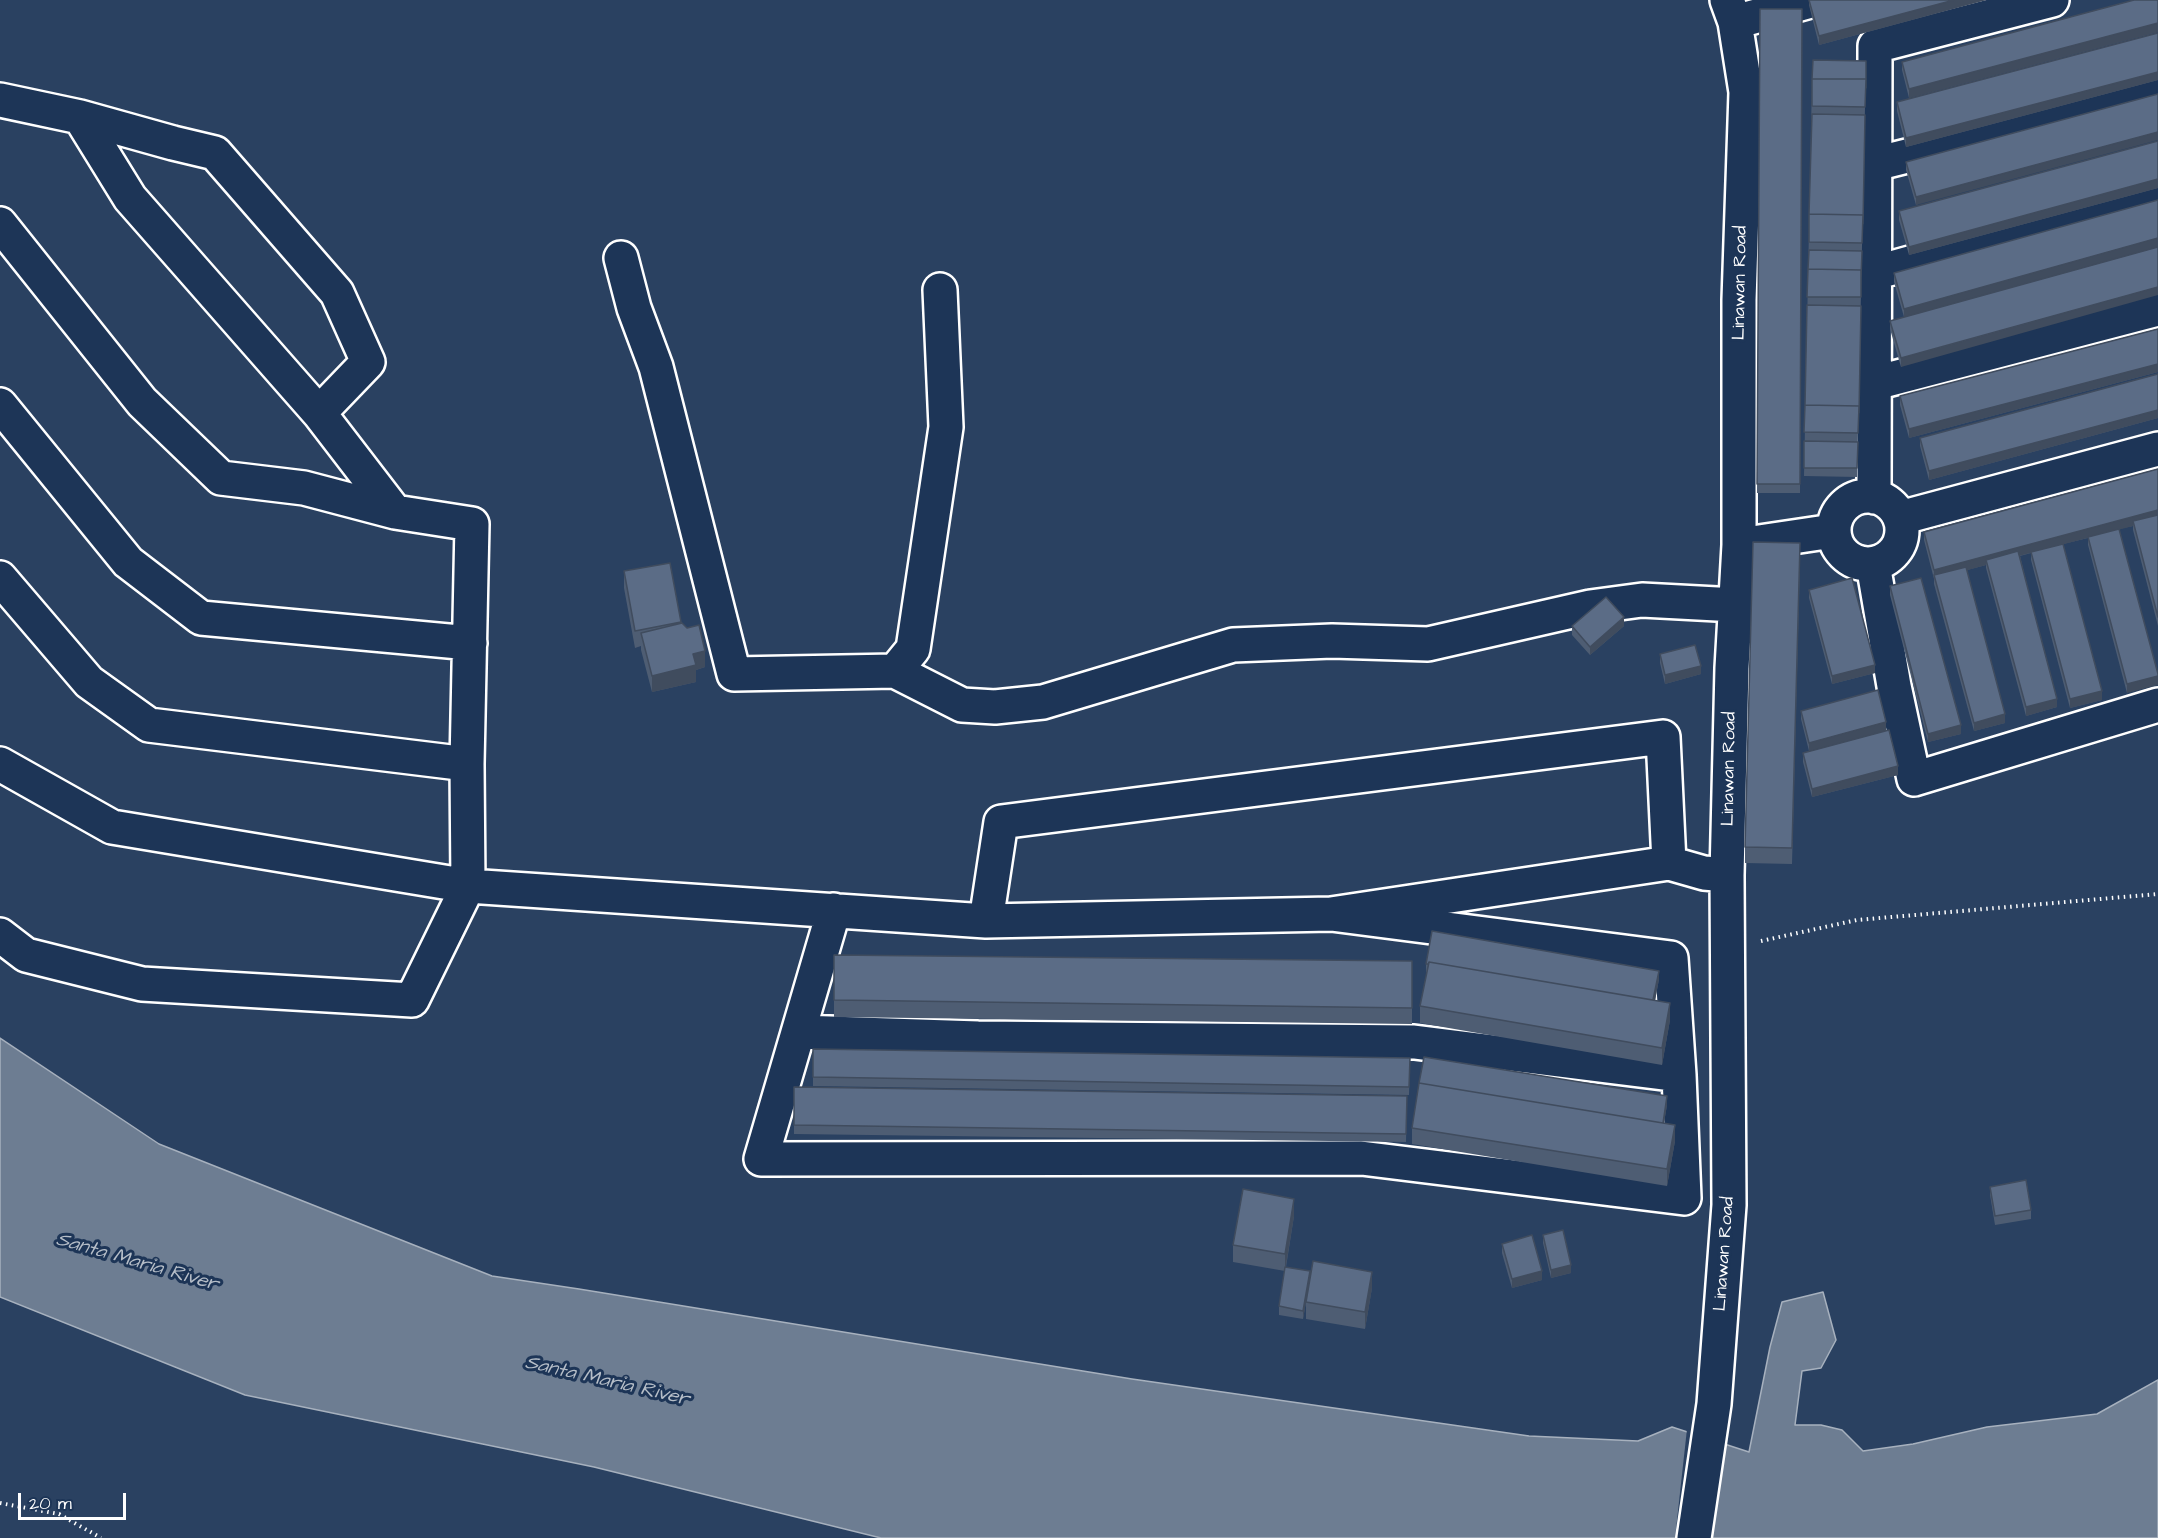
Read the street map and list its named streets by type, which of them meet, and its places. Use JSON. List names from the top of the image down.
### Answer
{
  "streets": {
    "street": ["Linawan Road"]
  },
  "water": ["Santa Maria River"],
  "scale_bar": "20 m"
}
